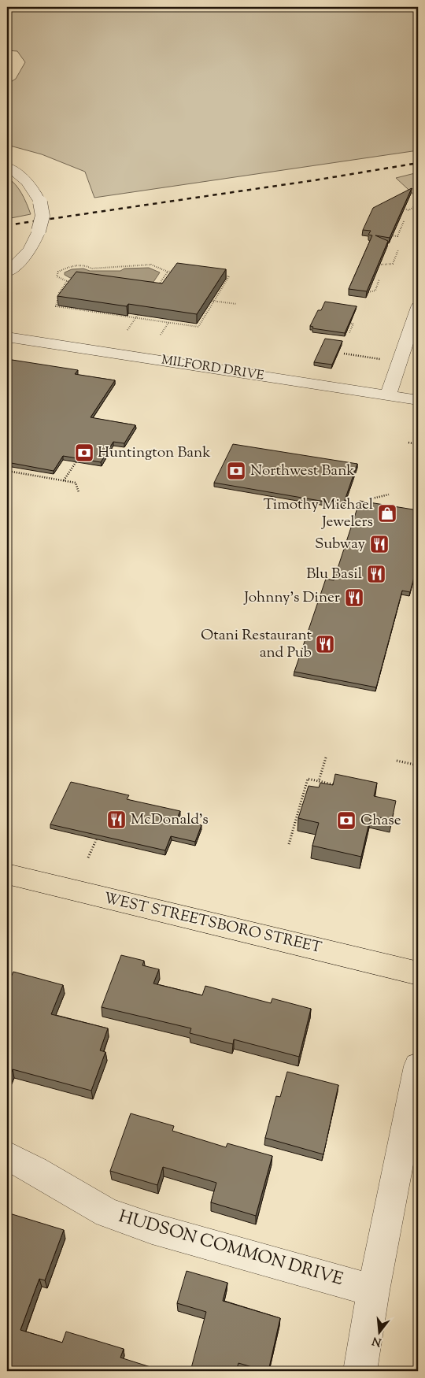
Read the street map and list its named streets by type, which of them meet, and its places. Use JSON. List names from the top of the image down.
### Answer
{
  "streets": {
    "main road": ["WEST STREETSBORO STREET"],
    "street": ["MILFORD DRIVE", "HUDSON COMMON DRIVE"]
  },
  "places": {
    "bank": ["Huntington Bank", "Northwest Bank", "Chase"],
    "shop": ["Timothy Michael Jewelers"],
    "restaurant": [
      "Subway",
      "Blu Basil",
      "Johnny's Diner",
      "Otani Restaurant and Pub",
      "McDonald's"
    ]
  },
  "north": "bottom"
}
